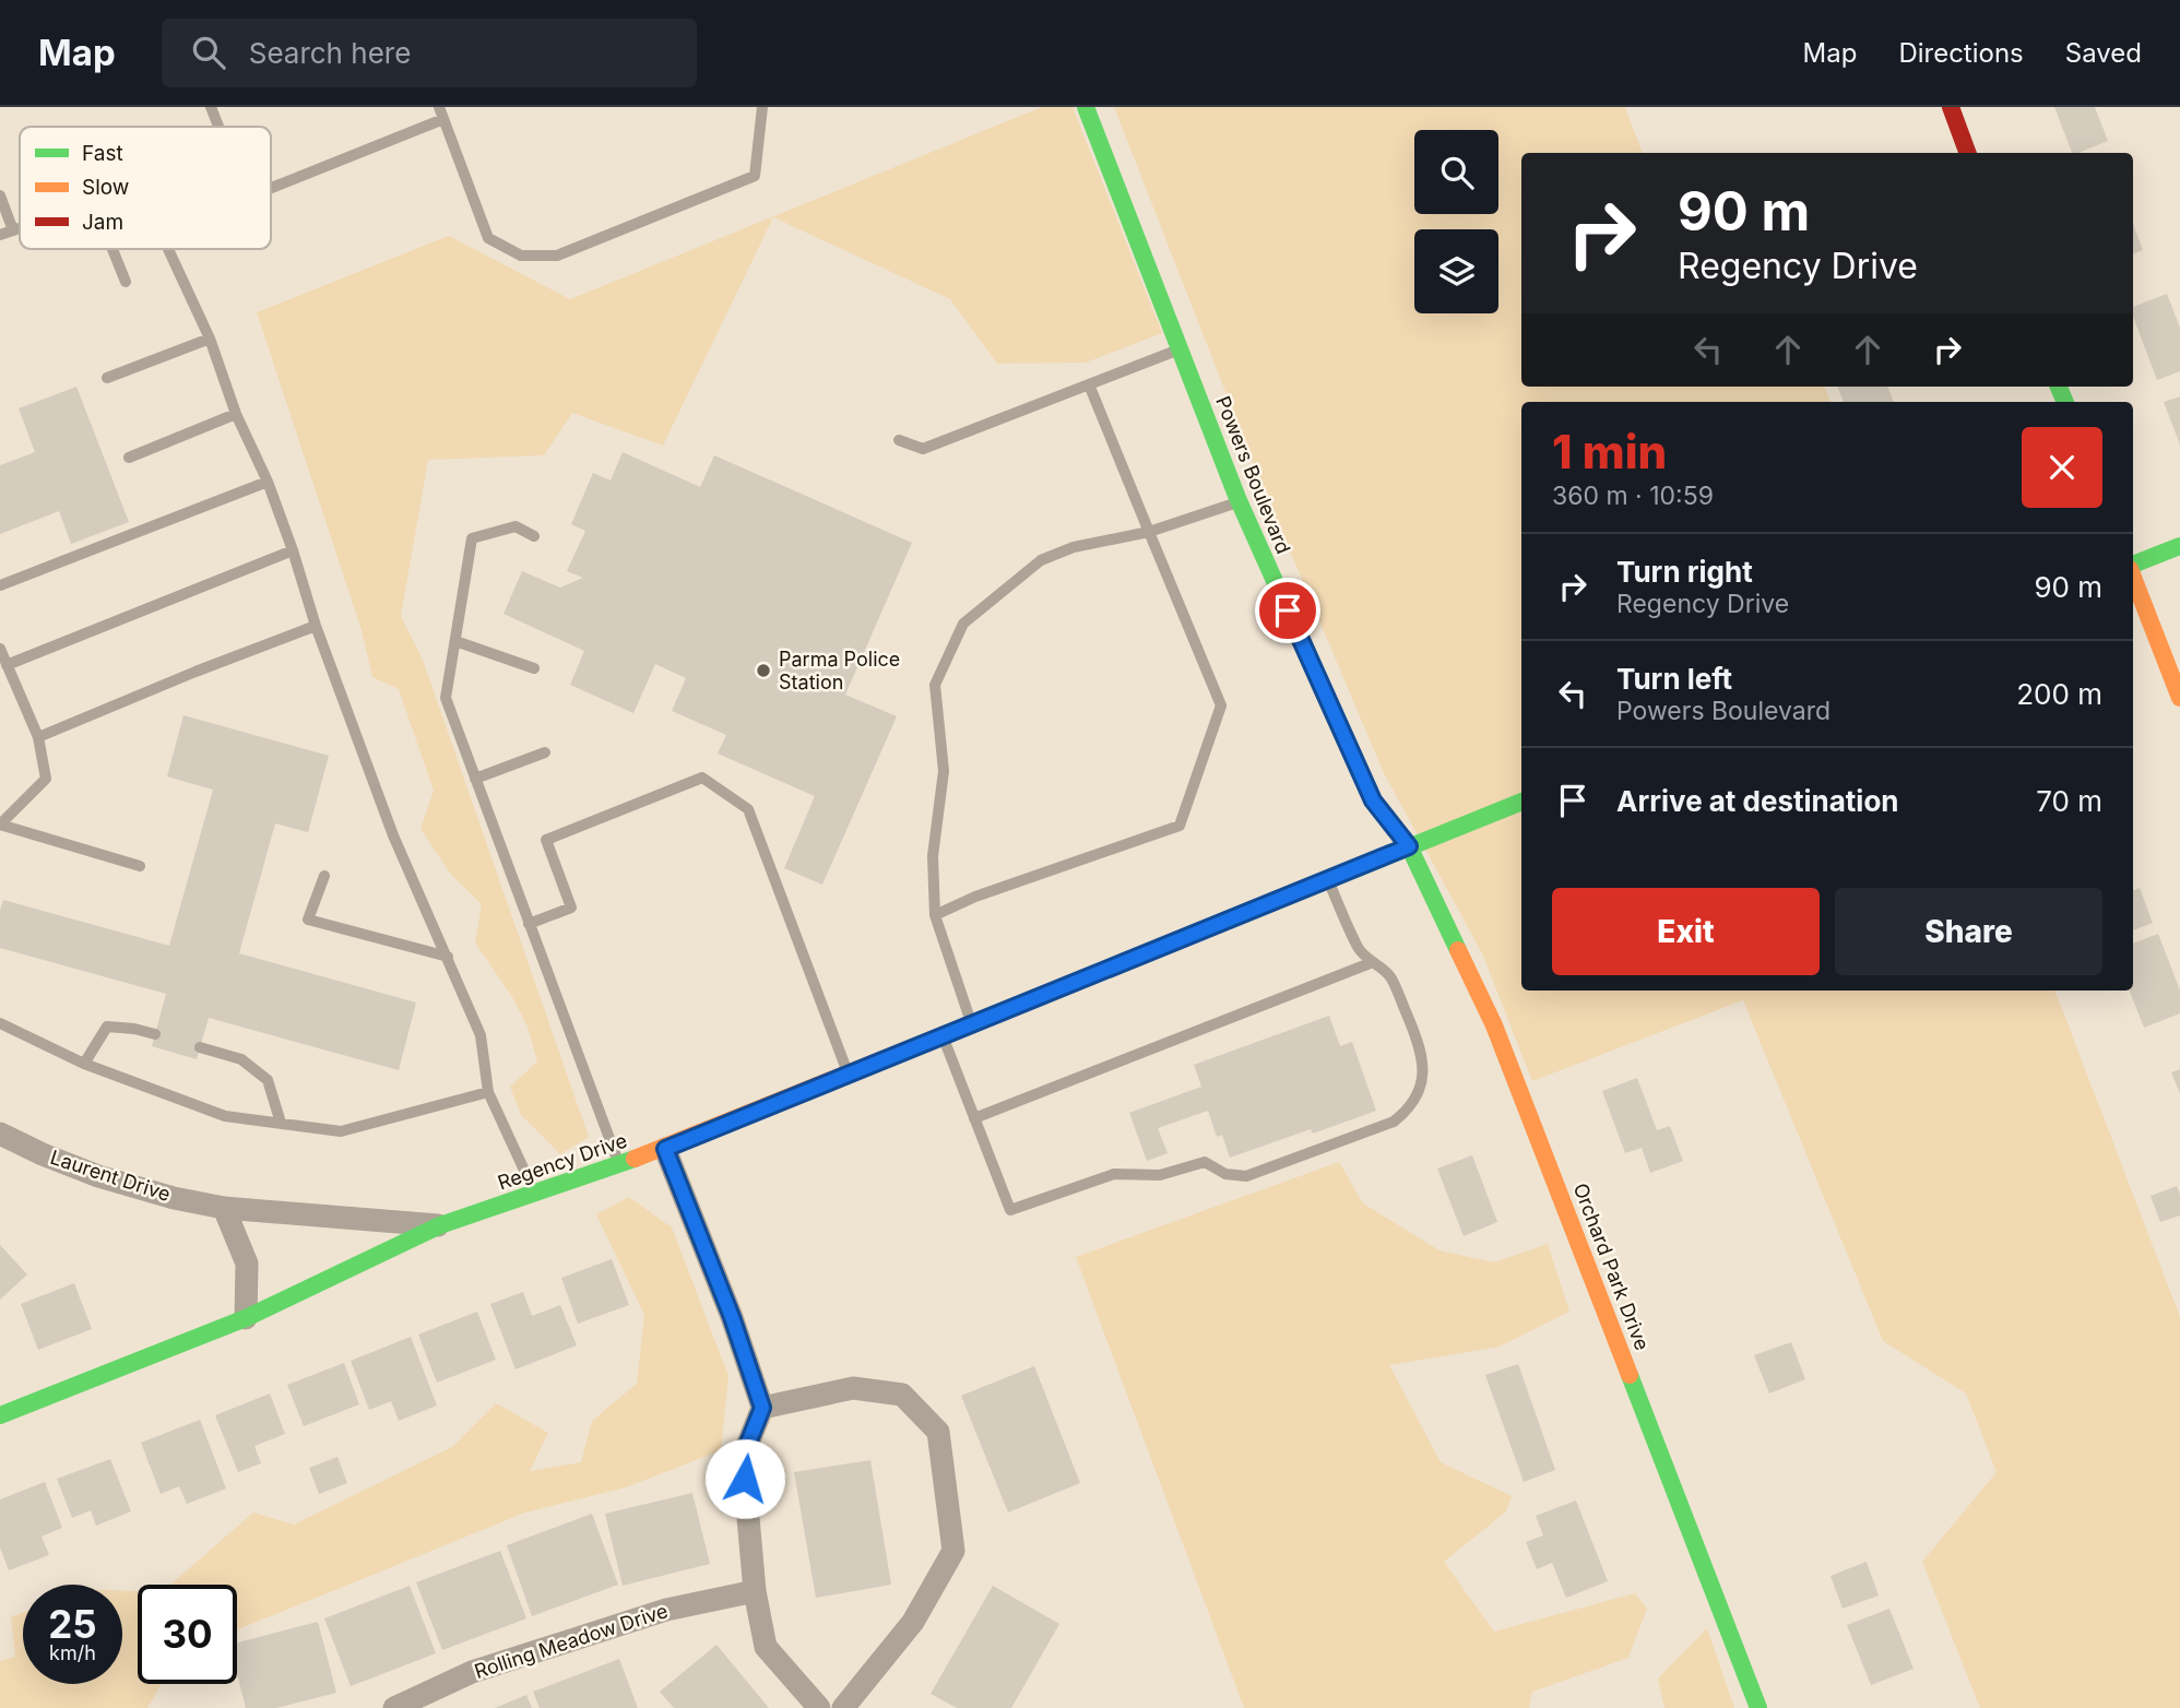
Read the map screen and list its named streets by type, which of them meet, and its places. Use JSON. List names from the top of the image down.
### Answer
{
  "streets": {
    "street": [
      "Powers Boulevard",
      "Regency Drive",
      "Laurent Drive",
      "Orchard Park Drive",
      "Rolling Meadow Drive"
    ]
  },
  "crossings": [
    ["Powers Boulevard", "Regency Drive"],
    ["Powers Boulevard", "Orchard Park Drive"],
    ["Regency Drive", "Laurent Drive"],
    ["Regency Drive", "Orchard Park Drive"]
  ],
  "places": ["Parma Police Station"],
  "legend": ["Fast", "Slow", "Jam"],
  "page": {
    "header": "Map",
    "search": "Search here",
    "nav": ["Map", "Directions", "Saved"],
    "turn": ["90 m", "Regency Drive"],
    "heading": ["1 min", "360 m · 10:59"],
    "list": [
      {
        "name": "Turn right",
        "note": "Regency Drive",
        "value": "90 m"
      },
      {
        "name": "Turn left",
        "note": "Powers Boulevard",
        "value": "200 m"
      },
      {
        "name": "Arrive at destination",
        "value": "70 m"
      }
    ],
    "buttons": ["Exit", "Share"],
    "speed": "25 km/h",
    "limit": "30"
  }
}
